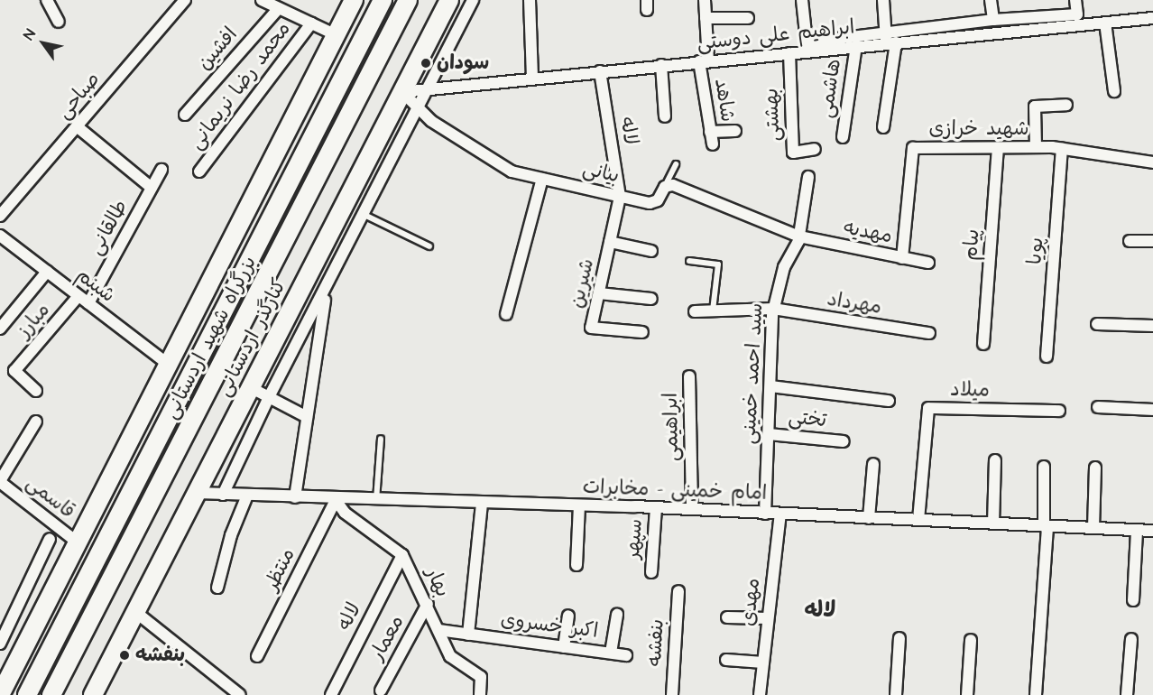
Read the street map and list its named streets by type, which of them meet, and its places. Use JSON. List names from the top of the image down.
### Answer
{
  "streets": {
    "main road": ["بزرگراه شهید اردستانی", "کنارگذر اردستانی"],
    "street": [
      "ابراهیم علی دوستی",
      "افشین",
      "محمد رضا نریمانی",
      "هاشمی",
      "صباحی",
      "شاهد",
      "بهشتی",
      "شهید خرازی",
      "لاله",
      "بیانی",
      "طالقانی",
      "مهدیه",
      "پیام",
      "پویا",
      "شیرین",
      "شبنم",
      "مهرداد",
      "مبارز",
      "سید احمد خمینی",
      "میلاد",
      "تختی",
      "ابراهیمی",
      "امام خمینی - مخابرات",
      "قاسمی",
      "سپهر",
      "منتظر",
      "بهار",
      "مهدی",
      "اکبر خسروی",
      "معمار",
      "بنفشه"
    ]
  },
  "crossings": [
    ["ابراهیم علی دوستی", "هاشمی"],
    ["ابراهیم علی دوستی", "شاهد"],
    ["ابراهیم علی دوستی", "بهشتی"],
    ["ابراهیم علی دوستی", "لاله"],
    ["ابراهیم علی دوستی", "بیانی"],
    ["ابراهیم علی دوستی", "کنارگذر اردستانی"],
    ["شهید خرازی", "مهدیه"],
    ["شهید خرازی", "پیام"],
    ["شهید خرازی", "پویا"],
    ["لاله", "بیانی"],
    ["لاله", "شیرین"],
    ["لاله", "بهار"],
    ["بیانی", "شیرین"],
    ["بیانی", "کنارگذر اردستانی"],
    ["طالقانی", "شبنم"],
    ["طالقانی", "مبارز"],
    ["مهدیه", "سید احمد خمینی"],
    ["شبنم", "مبارز"],
    ["مهرداد", "سید احمد خمینی"],
    ["کنارگذر اردستانی", "امام خمینی - مخابرات"],
    ["سید احمد خمینی", "تختی"],
    ["سید احمد خمینی", "امام خمینی - مخابرات"],
    ["میلاد", "امام خمینی - مخابرات"],
    ["ابراهیمی", "امام خمینی - مخابرات"],
    ["امام خمینی - مخابرات", "سپهر"],
    ["امام خمینی - مخابرات", "منتظر"],
    ["امام خمینی - مخابرات", "بهار"],
    ["امام خمینی - مخابرات", "مهدی"],
    ["منتظر", "بهار"],
    ["بهار", "اکبر خسروی"],
    ["بهار", "معمار"]
  ],
  "districts": ["لاله"],
  "places": ["سودان", "بنفشه"],
  "north": "top left"
}
